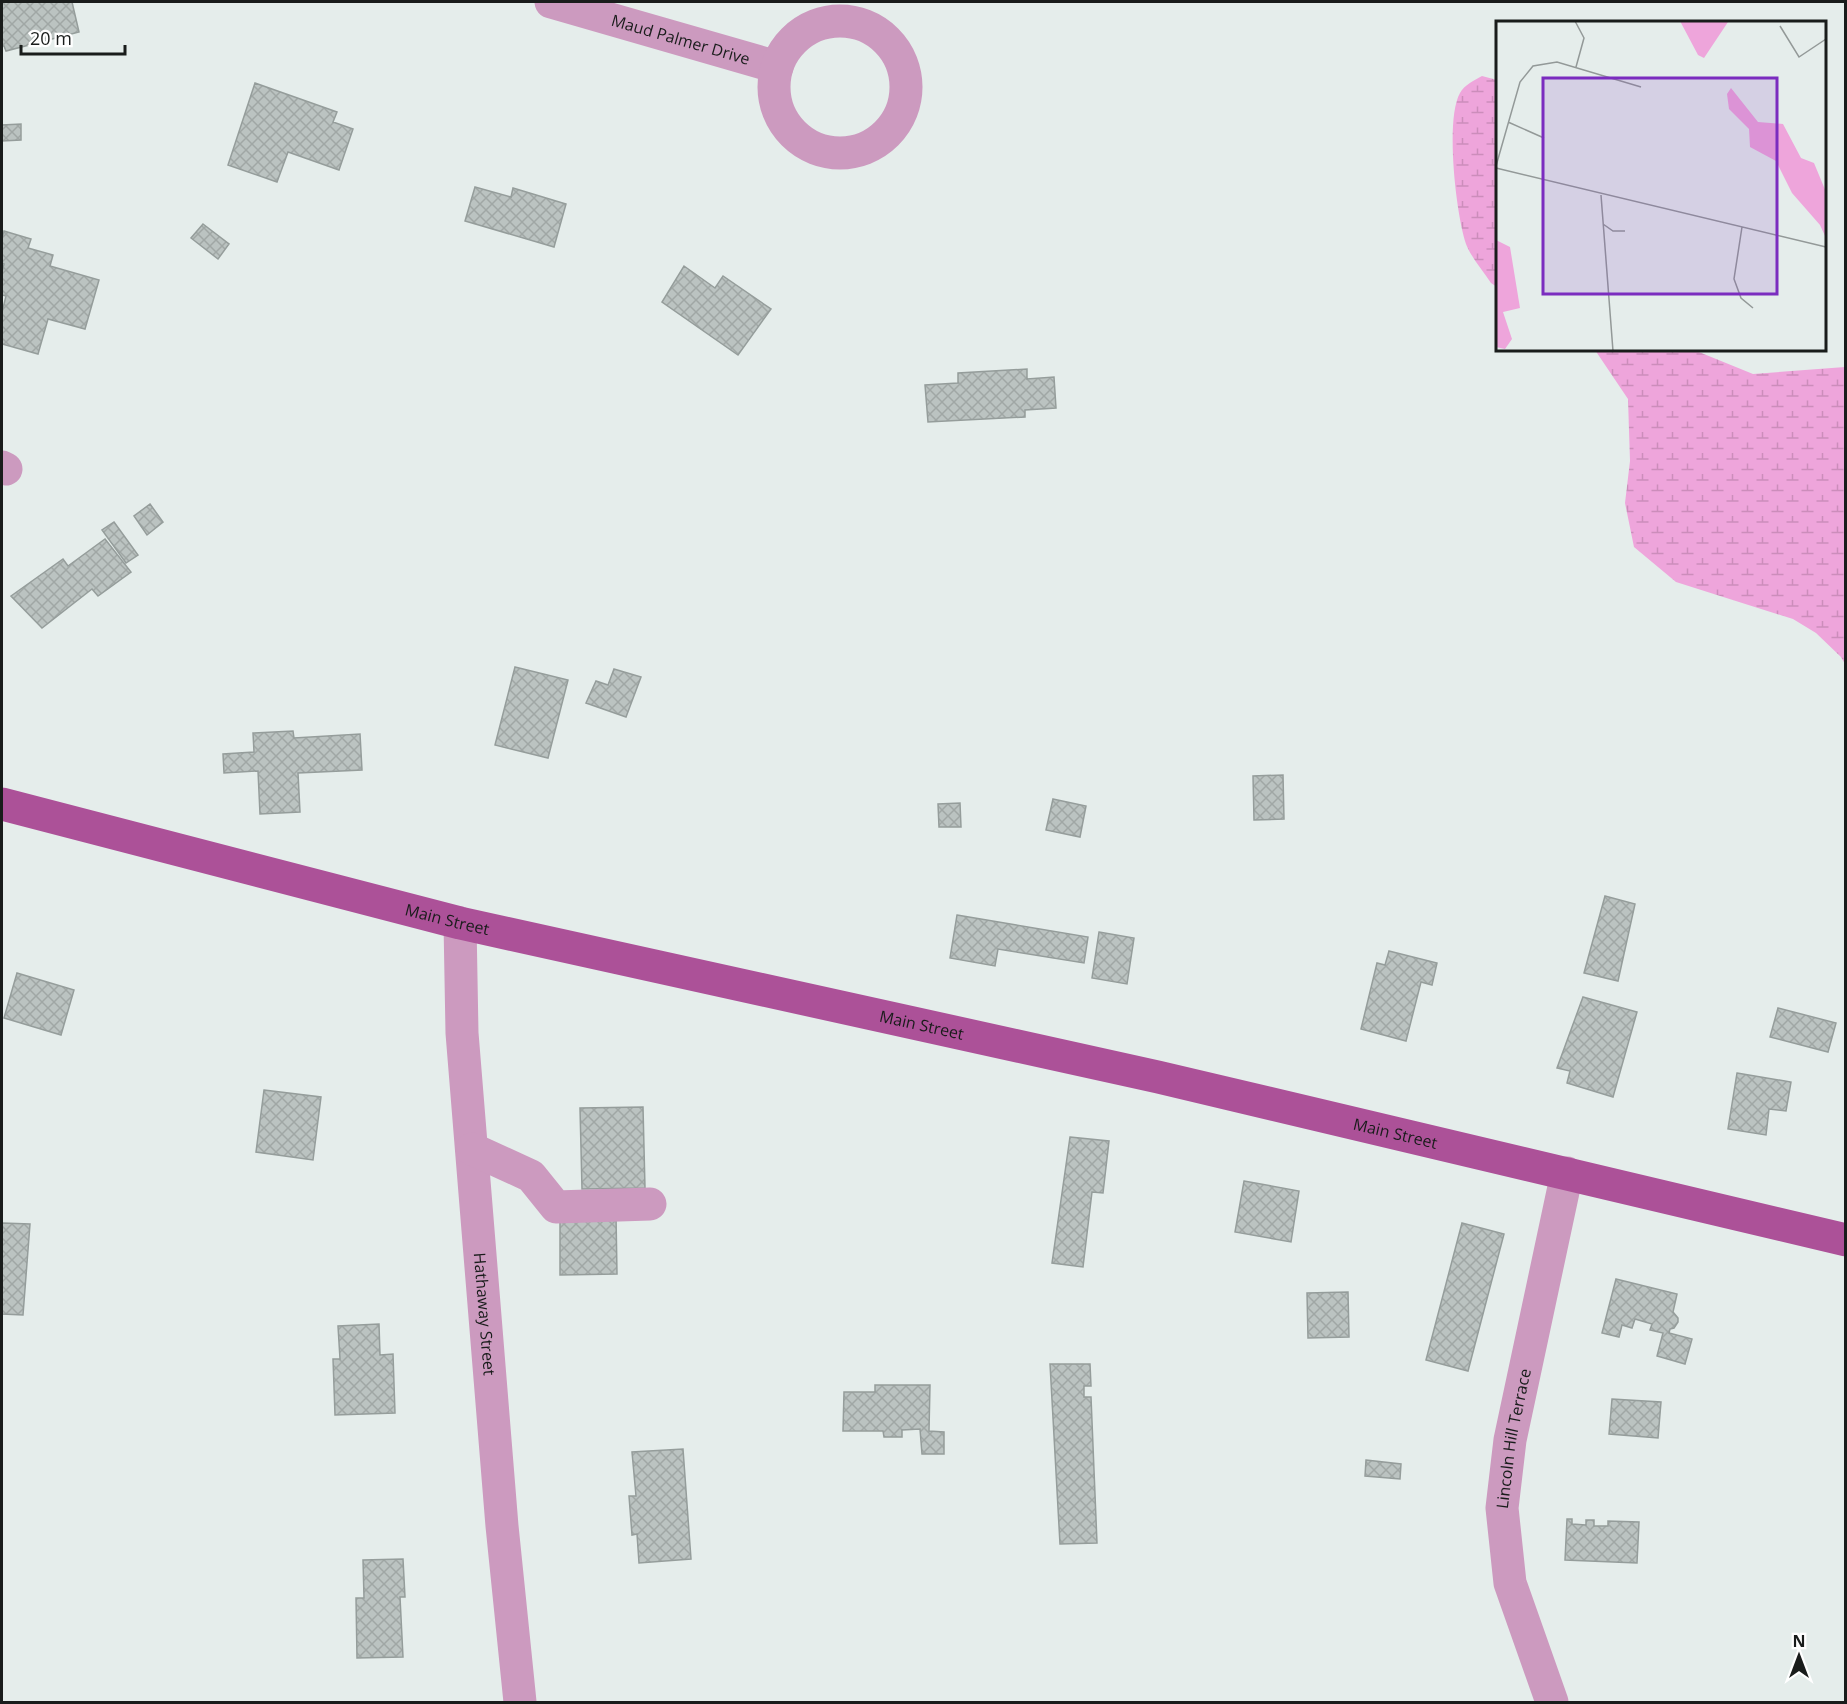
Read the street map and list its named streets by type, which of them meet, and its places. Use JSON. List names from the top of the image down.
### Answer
{
  "streets": {
    "main road": ["Main Street"],
    "street": ["Maud Palmer Drive", "Hathaway Street", "Lincoln Hill Terrace"]
  },
  "crossings": [
    ["Main Street", "Hathaway Street"],
    ["Main Street", "Lincoln Hill Terrace"]
  ],
  "scale_bar": "20 m",
  "north": "top"
}
